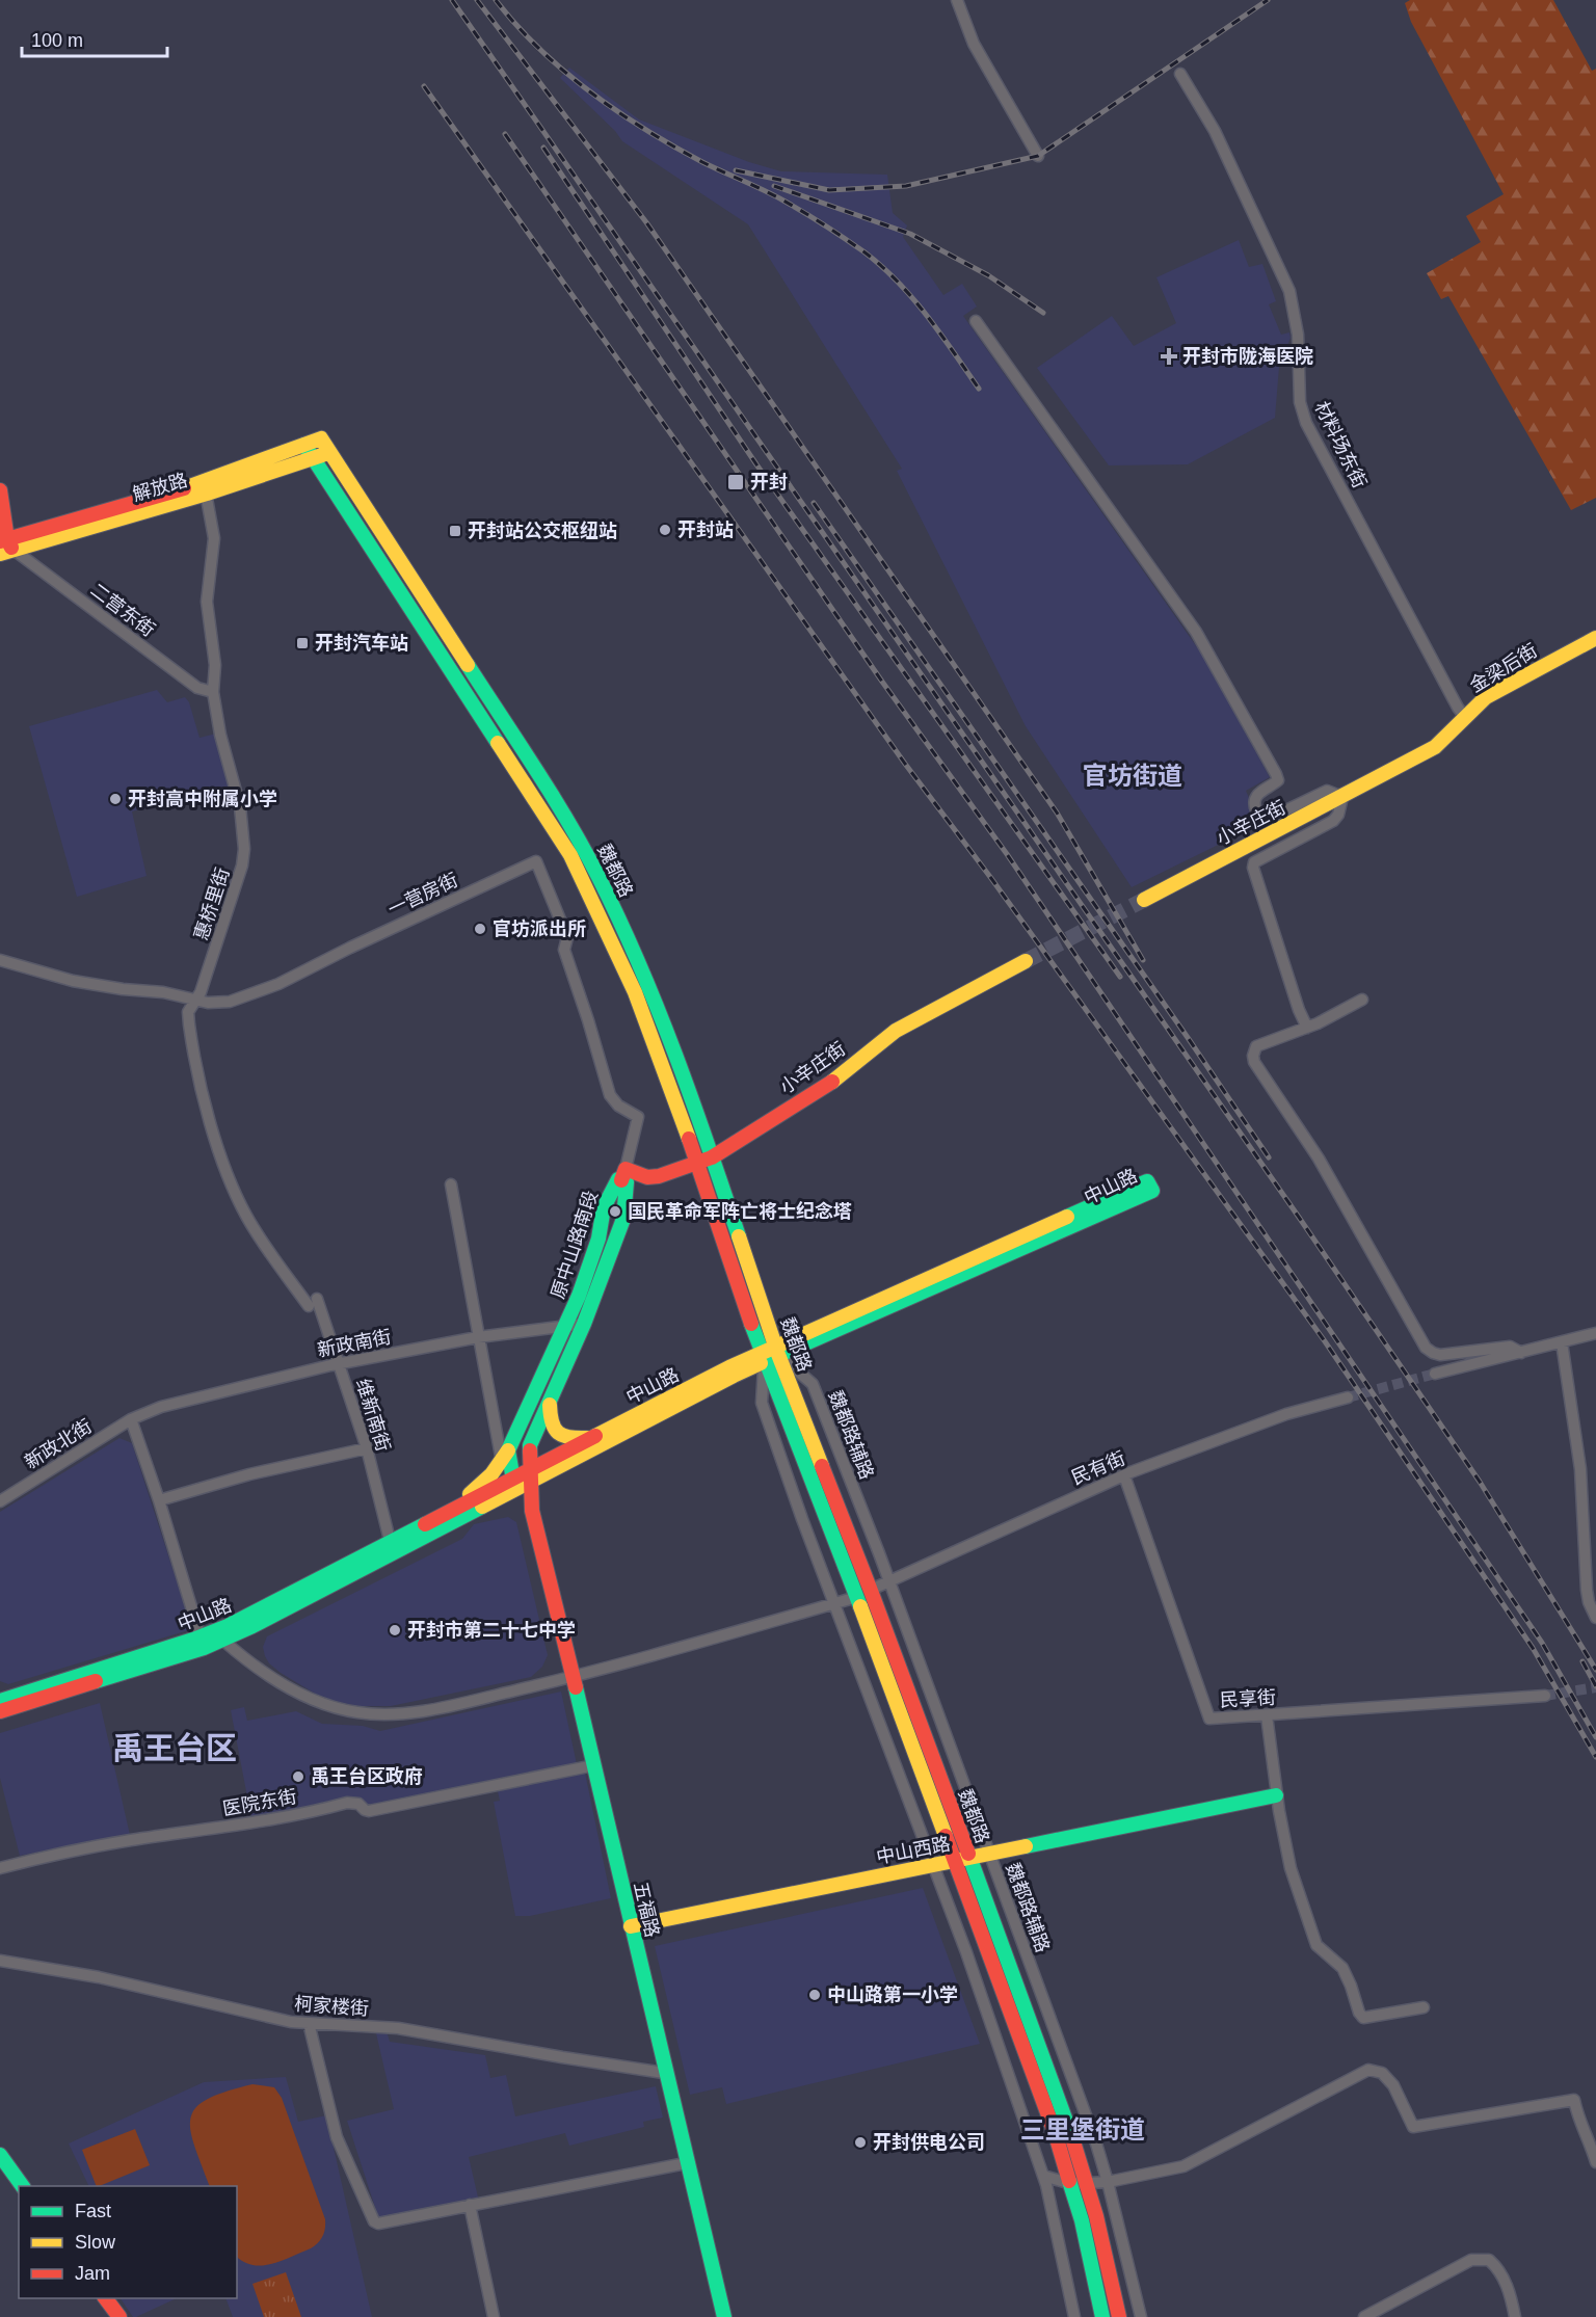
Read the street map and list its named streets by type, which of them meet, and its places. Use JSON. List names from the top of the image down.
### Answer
{
  "streets": {
    "main road": [
      "解放路",
      "金梁后街",
      "小辛庄街",
      "魏都路",
      "中山路",
      "原中山路南段",
      "中山西路",
      "五福路"
    ],
    "street": [
      "材料场东街",
      "二营东街",
      "一营房街",
      "惠桥里街",
      "新政南街",
      "维新南街",
      "魏都路辅路",
      "新政北街",
      "民有街",
      "民享街",
      "医院东街",
      "柯家楼街"
    ]
  },
  "crossings": [
    ["材料场东街", "金梁后街"],
    ["解放路", "二营东街"],
    ["解放路", "魏都路"],
    ["解放路", "惠桥里街"],
    ["二营东街", "惠桥里街"],
    ["金梁后街", "小辛庄街"],
    ["小辛庄街", "魏都路"],
    ["小辛庄街", "一营房街"],
    ["小辛庄街", "原中山路南段"],
    ["魏都路", "中山路"],
    ["魏都路", "魏都路辅路"],
    ["魏都路", "民有街"],
    ["魏都路", "中山西路"],
    ["一营房街", "惠桥里街"],
    ["一营房街", "原中山路南段"],
    ["惠桥里街", "维新南街"],
    ["中山路", "原中山路南段"],
    ["中山路", "维新南街"],
    ["中山路", "魏都路辅路"],
    ["原中山路南段", "新政南街"],
    ["原中山路南段", "五福路"],
    ["新政南街", "维新南街"],
    ["新政南街", "新政北街"],
    ["魏都路辅路", "民有街"],
    ["魏都路辅路", "中山西路"],
    ["民有街", "民享街"],
    ["医院东街", "五福路"],
    ["中山西路", "五福路"],
    ["五福路", "柯家楼街"]
  ],
  "districts": ["官坊街道", "禹王台区", "三里堡街道"],
  "places": {
    "health": ["开封市陇海医院"],
    "transit": ["开封", "开封站公交枢纽站", "开封汽车站"],
    "other": [
      "开封站",
      "开封高中附属小学",
      "官坊派出所",
      "国民革命军阵亡将士纪念塔",
      "开封市第二十七中学",
      "禹王台区政府",
      "中山路第一小学",
      "开封供电公司"
    ]
  },
  "legend": ["Fast", "Slow", "Jam"],
  "scale_bar": "100 m"
}
